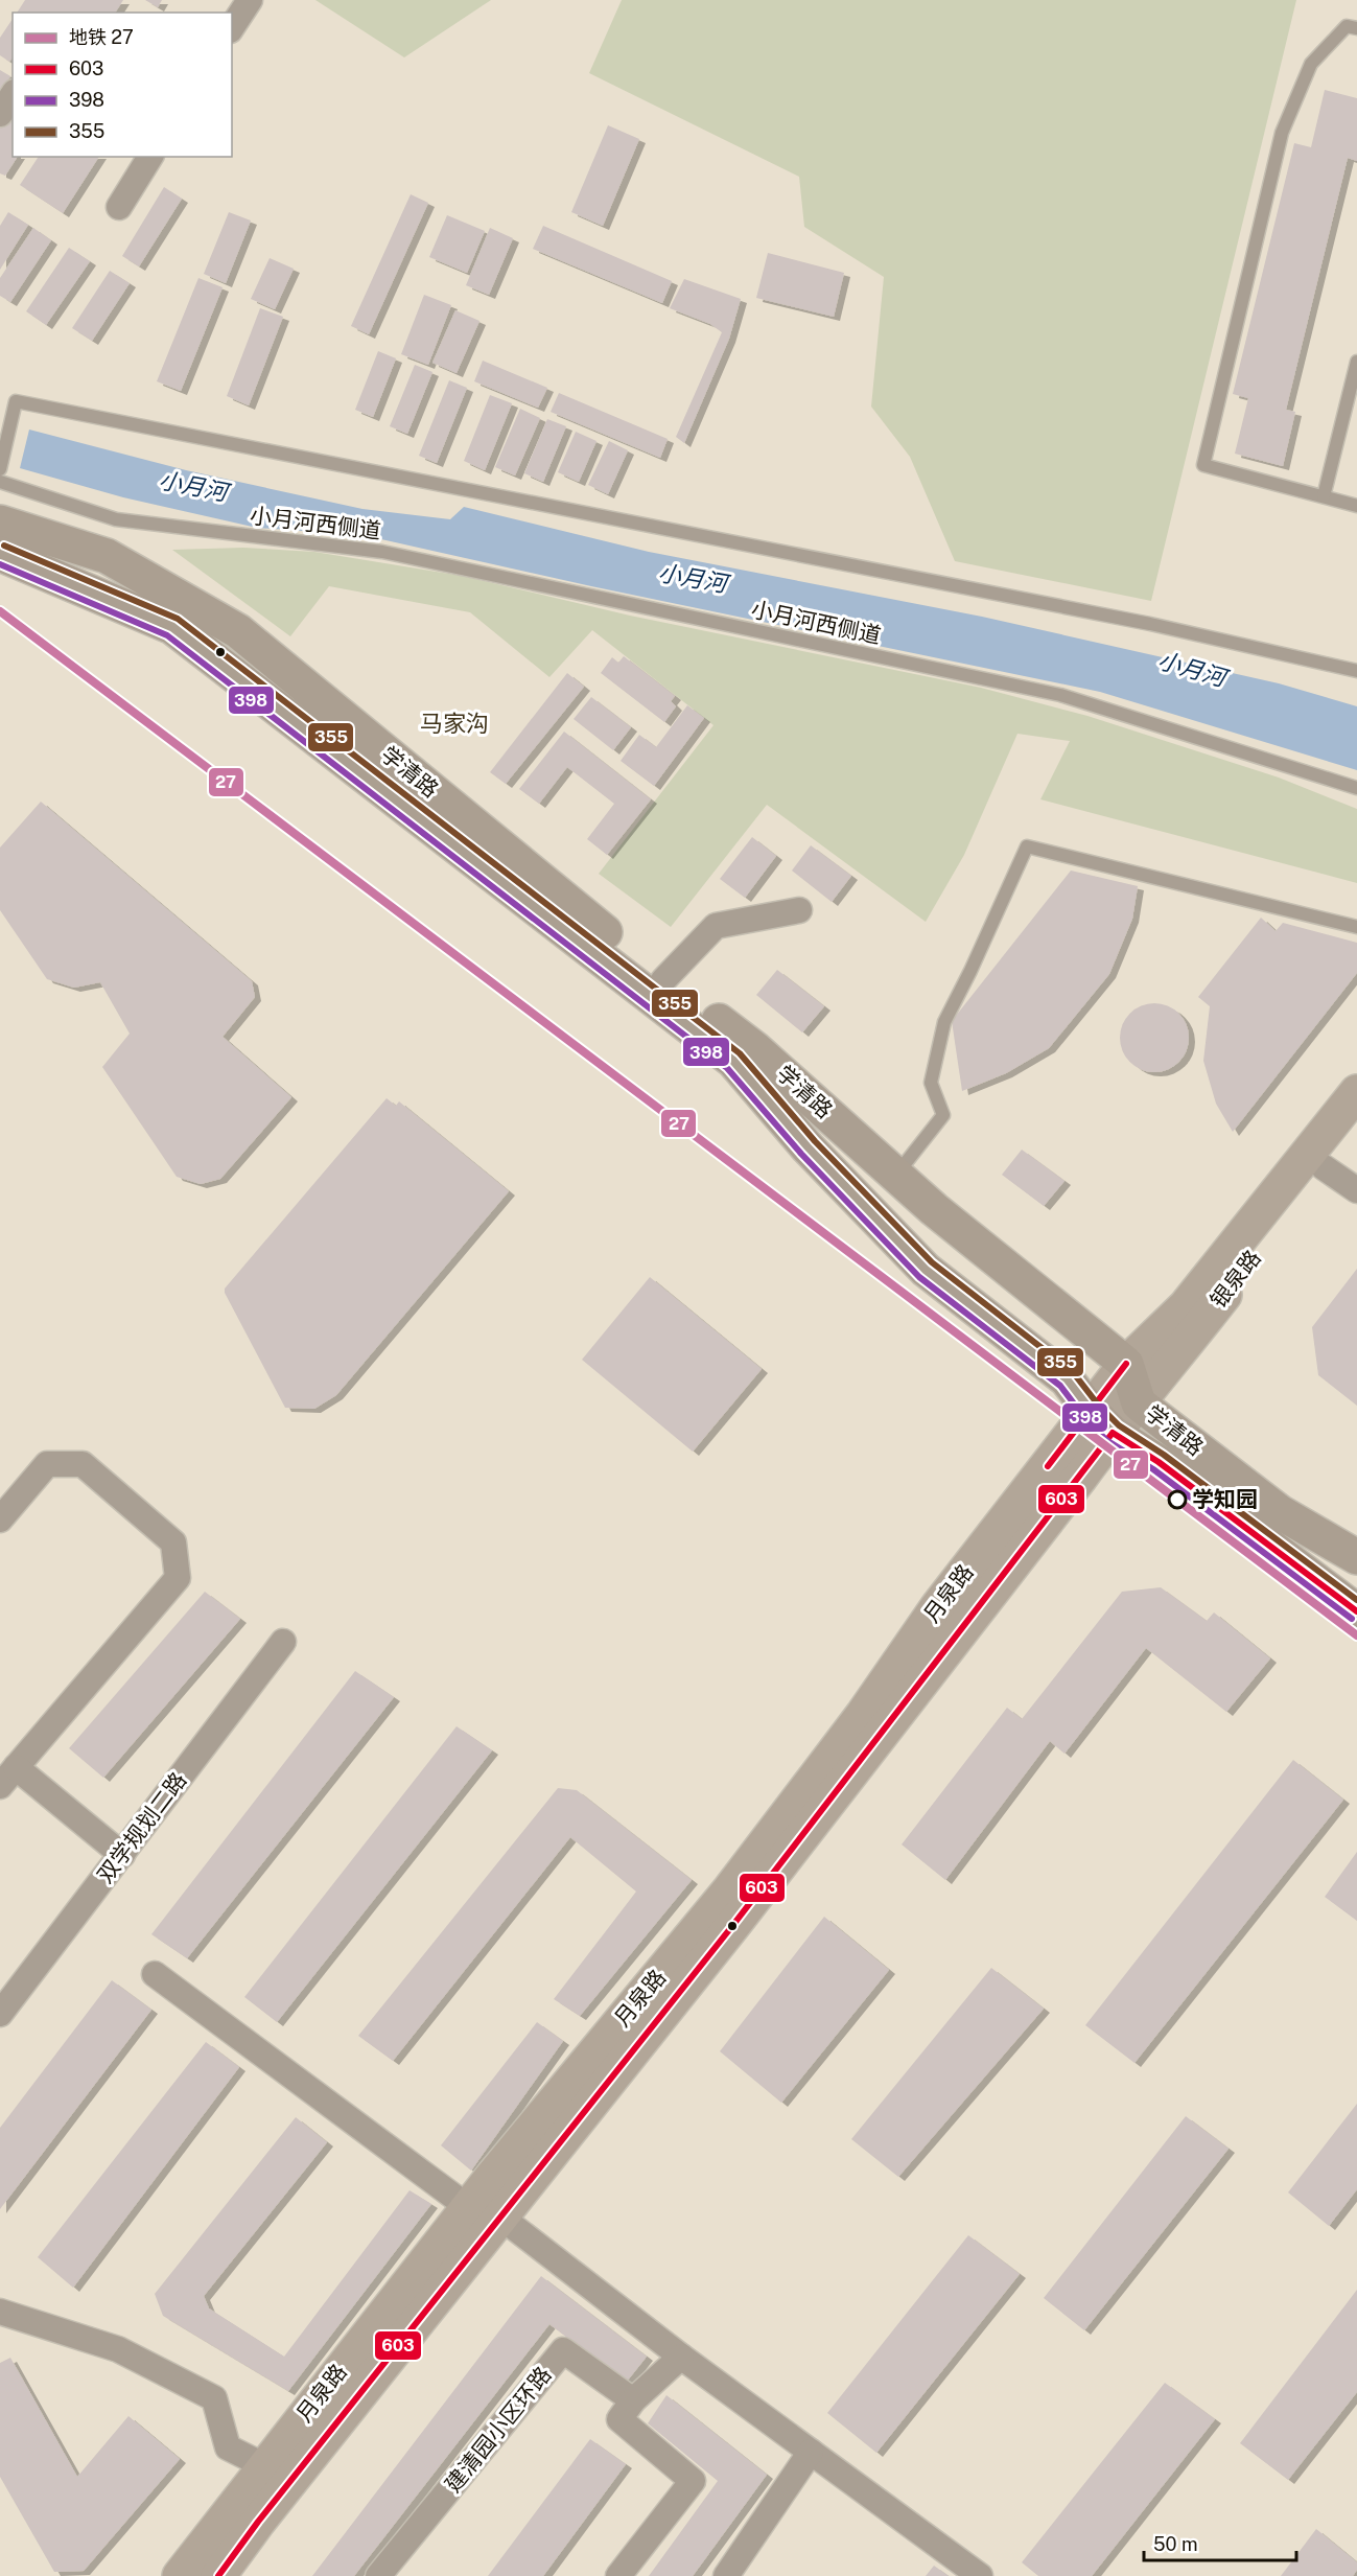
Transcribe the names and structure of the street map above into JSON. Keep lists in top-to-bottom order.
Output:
{
  "streets": {
    "main road": ["学清路", "银泉路", "月泉路"],
    "street": ["双学规划二路", "建清园小区环路"],
    "lane": ["小月河西侧道"]
  },
  "crossings": [
    ["学清路", "银泉路"],
    ["学清路", "月泉路"],
    ["银泉路", "月泉路"]
  ],
  "districts": ["马家沟"],
  "water": ["小月河"],
  "places": ["学知园"],
  "lines": [
    "transit line 355",
    "transit line 398",
    "metro line 27",
    "transit line 603"
  ],
  "legend": [
    "地铁 27",
    "603",
    "398",
    "355"
  ],
  "scale_bar": "50 m"
}
